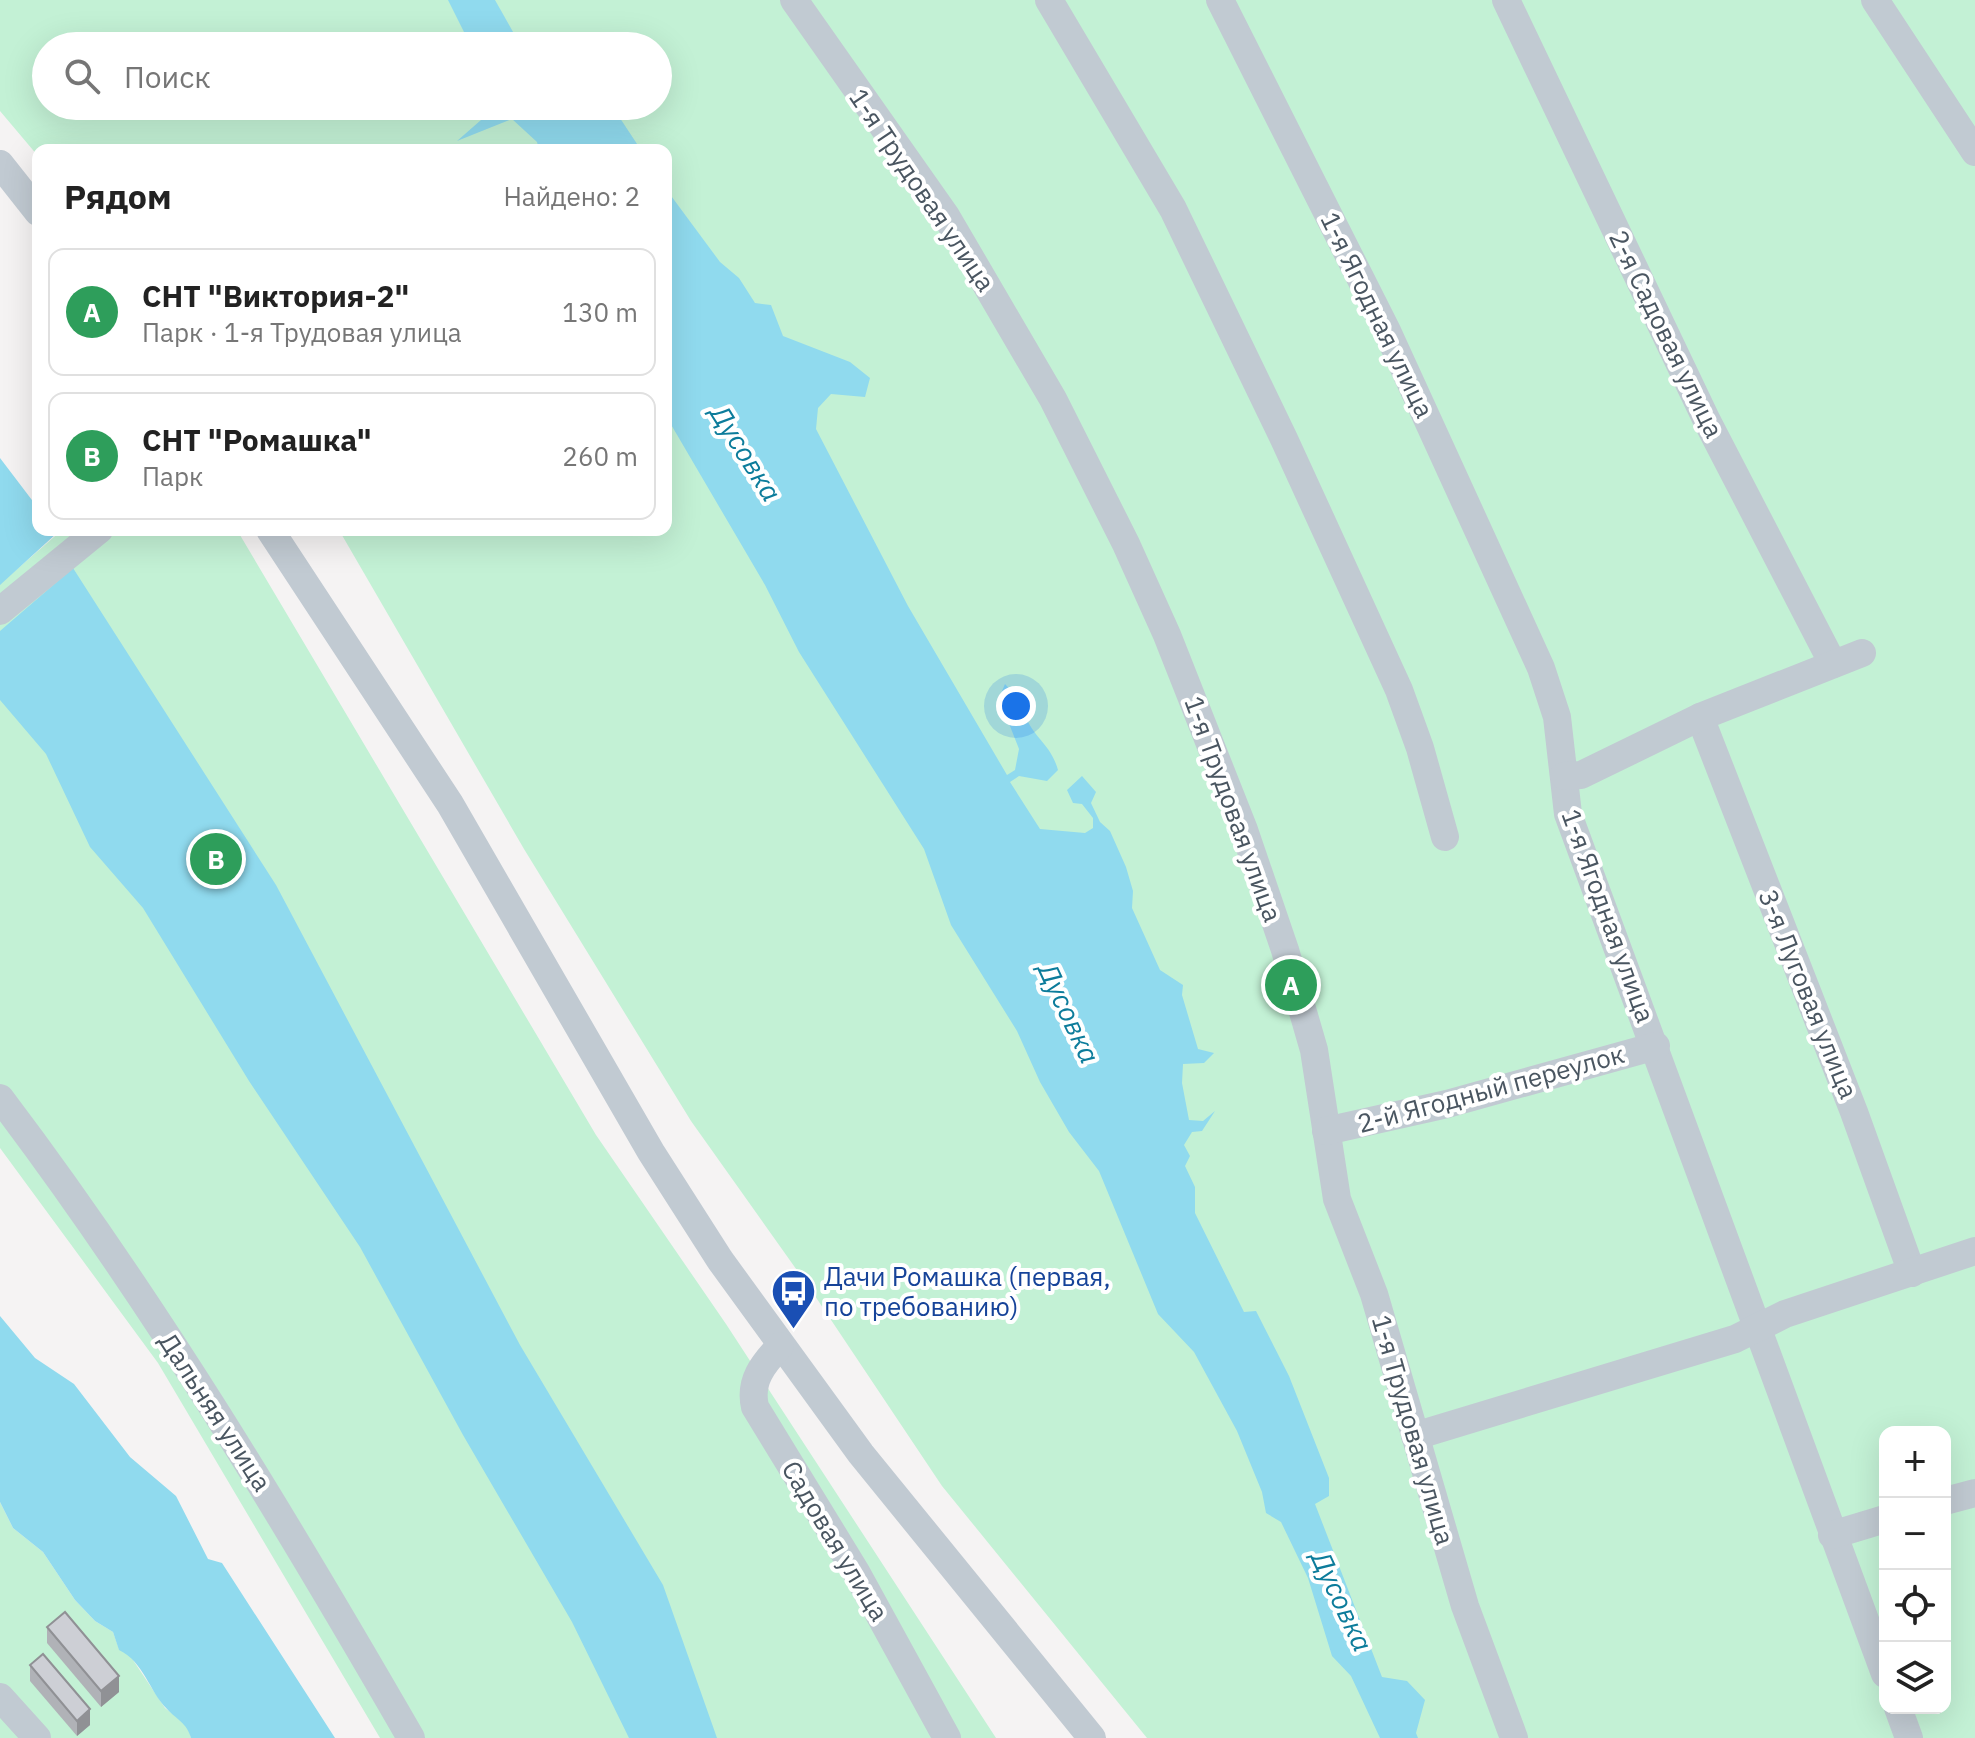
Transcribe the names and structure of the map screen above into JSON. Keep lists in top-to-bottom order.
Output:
{
  "streets": {
    "street": [
      "1-я Трудовая улица",
      "1-я Ягодная улица",
      "2-я Садовая улица",
      "3-я Луговая улица",
      "2-й Ягодный переулок",
      "Дальняя улица",
      "Садовая улица"
    ]
  },
  "crossings": [
    ["1-я Трудовая улица", "2-й Ягодный переулок"],
    ["1-я Ягодная улица", "2-й Ягодный переулок"]
  ],
  "water": ["Дусовка"],
  "places": {
    "bus stop": ["Дачи Ромашка (первая, по требованию)"]
  },
  "page": {
    "search": "Поиск",
    "heading": ["Рядом", "Найдено: 2"],
    "list": [
      {
        "mark": "A",
        "name": "СНТ \"Виктория-2\"",
        "note": "Парк · 1-я Трудовая улица",
        "value": "130 m"
      },
      {
        "mark": "B",
        "name": "СНТ \"Ромашка\"",
        "note": "Парк",
        "value": "260 m"
      }
    ],
    "pins": ["B", "A"],
    "map_buttons": ["+", "−"]
  }
}
